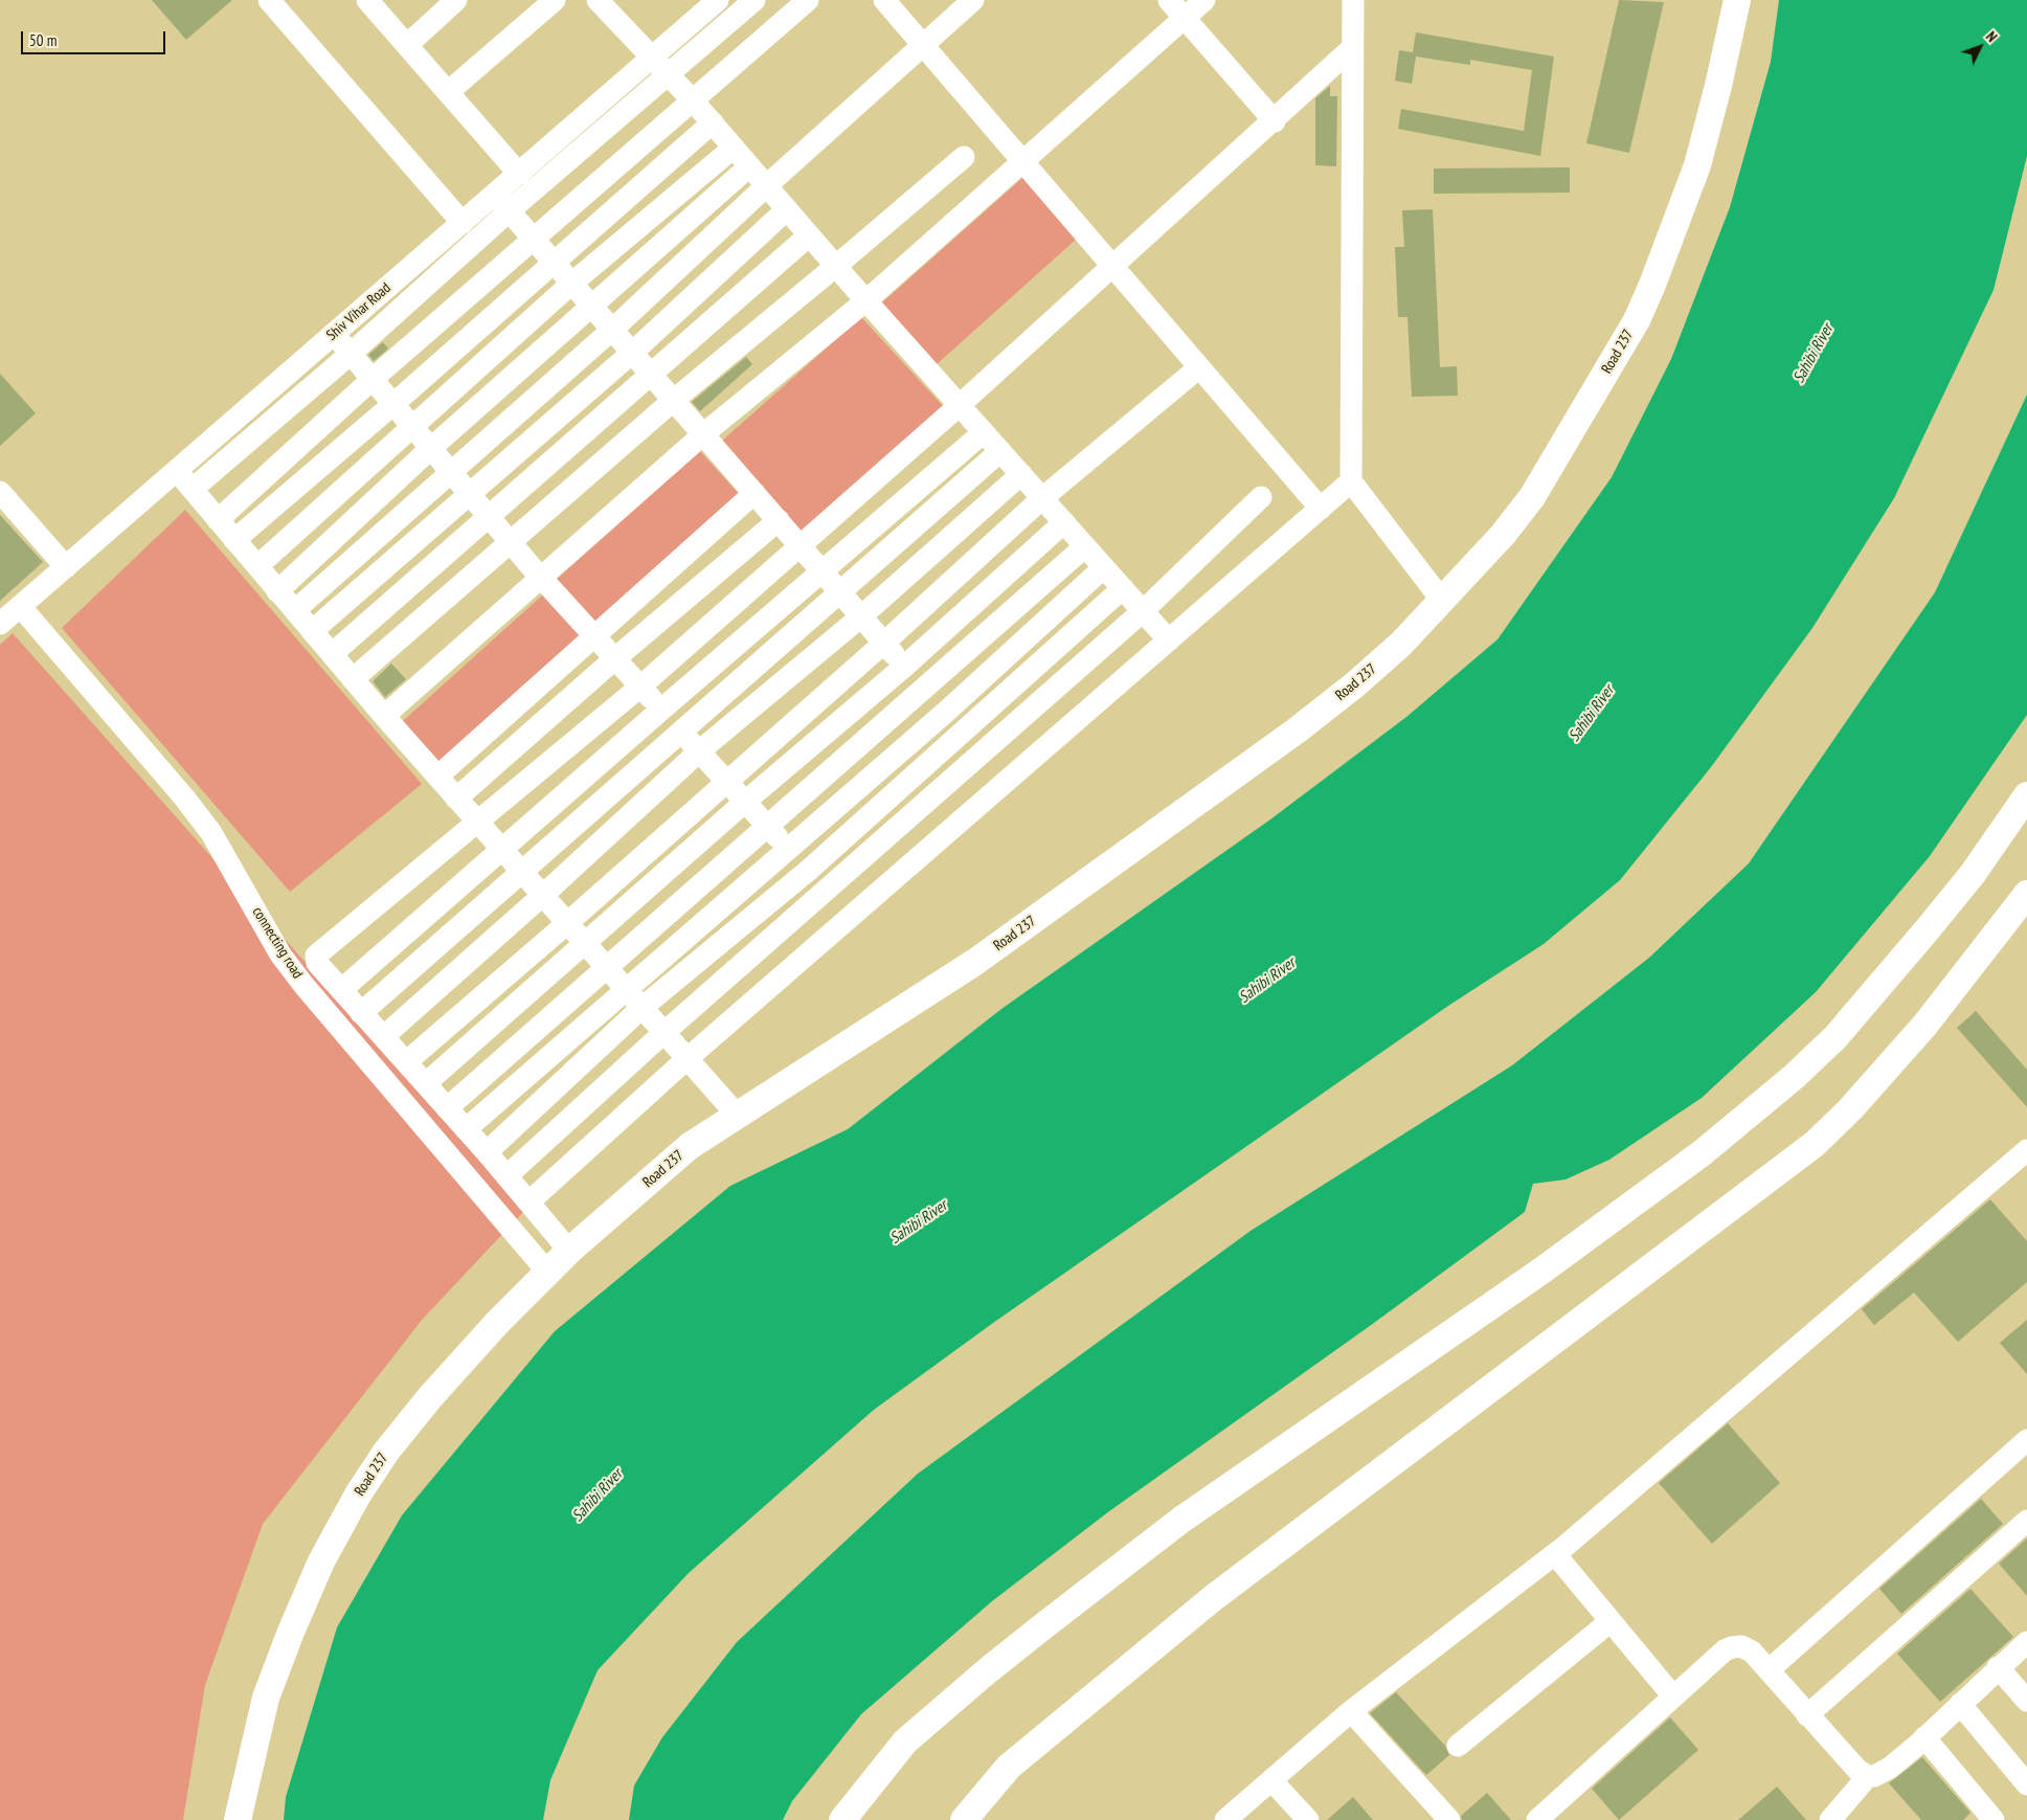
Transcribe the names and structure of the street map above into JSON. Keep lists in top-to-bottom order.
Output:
{
  "streets": {
    "street": ["Shiv Vihar Road", "Road 237", "connecting road"]
  },
  "crossings": [
    ["Shiv Vihar Road", "connecting road"],
    ["Road 237", "connecting road"]
  ],
  "water": ["Sahibi River"],
  "scale_bar": "50 m",
  "north": "top right"
}
